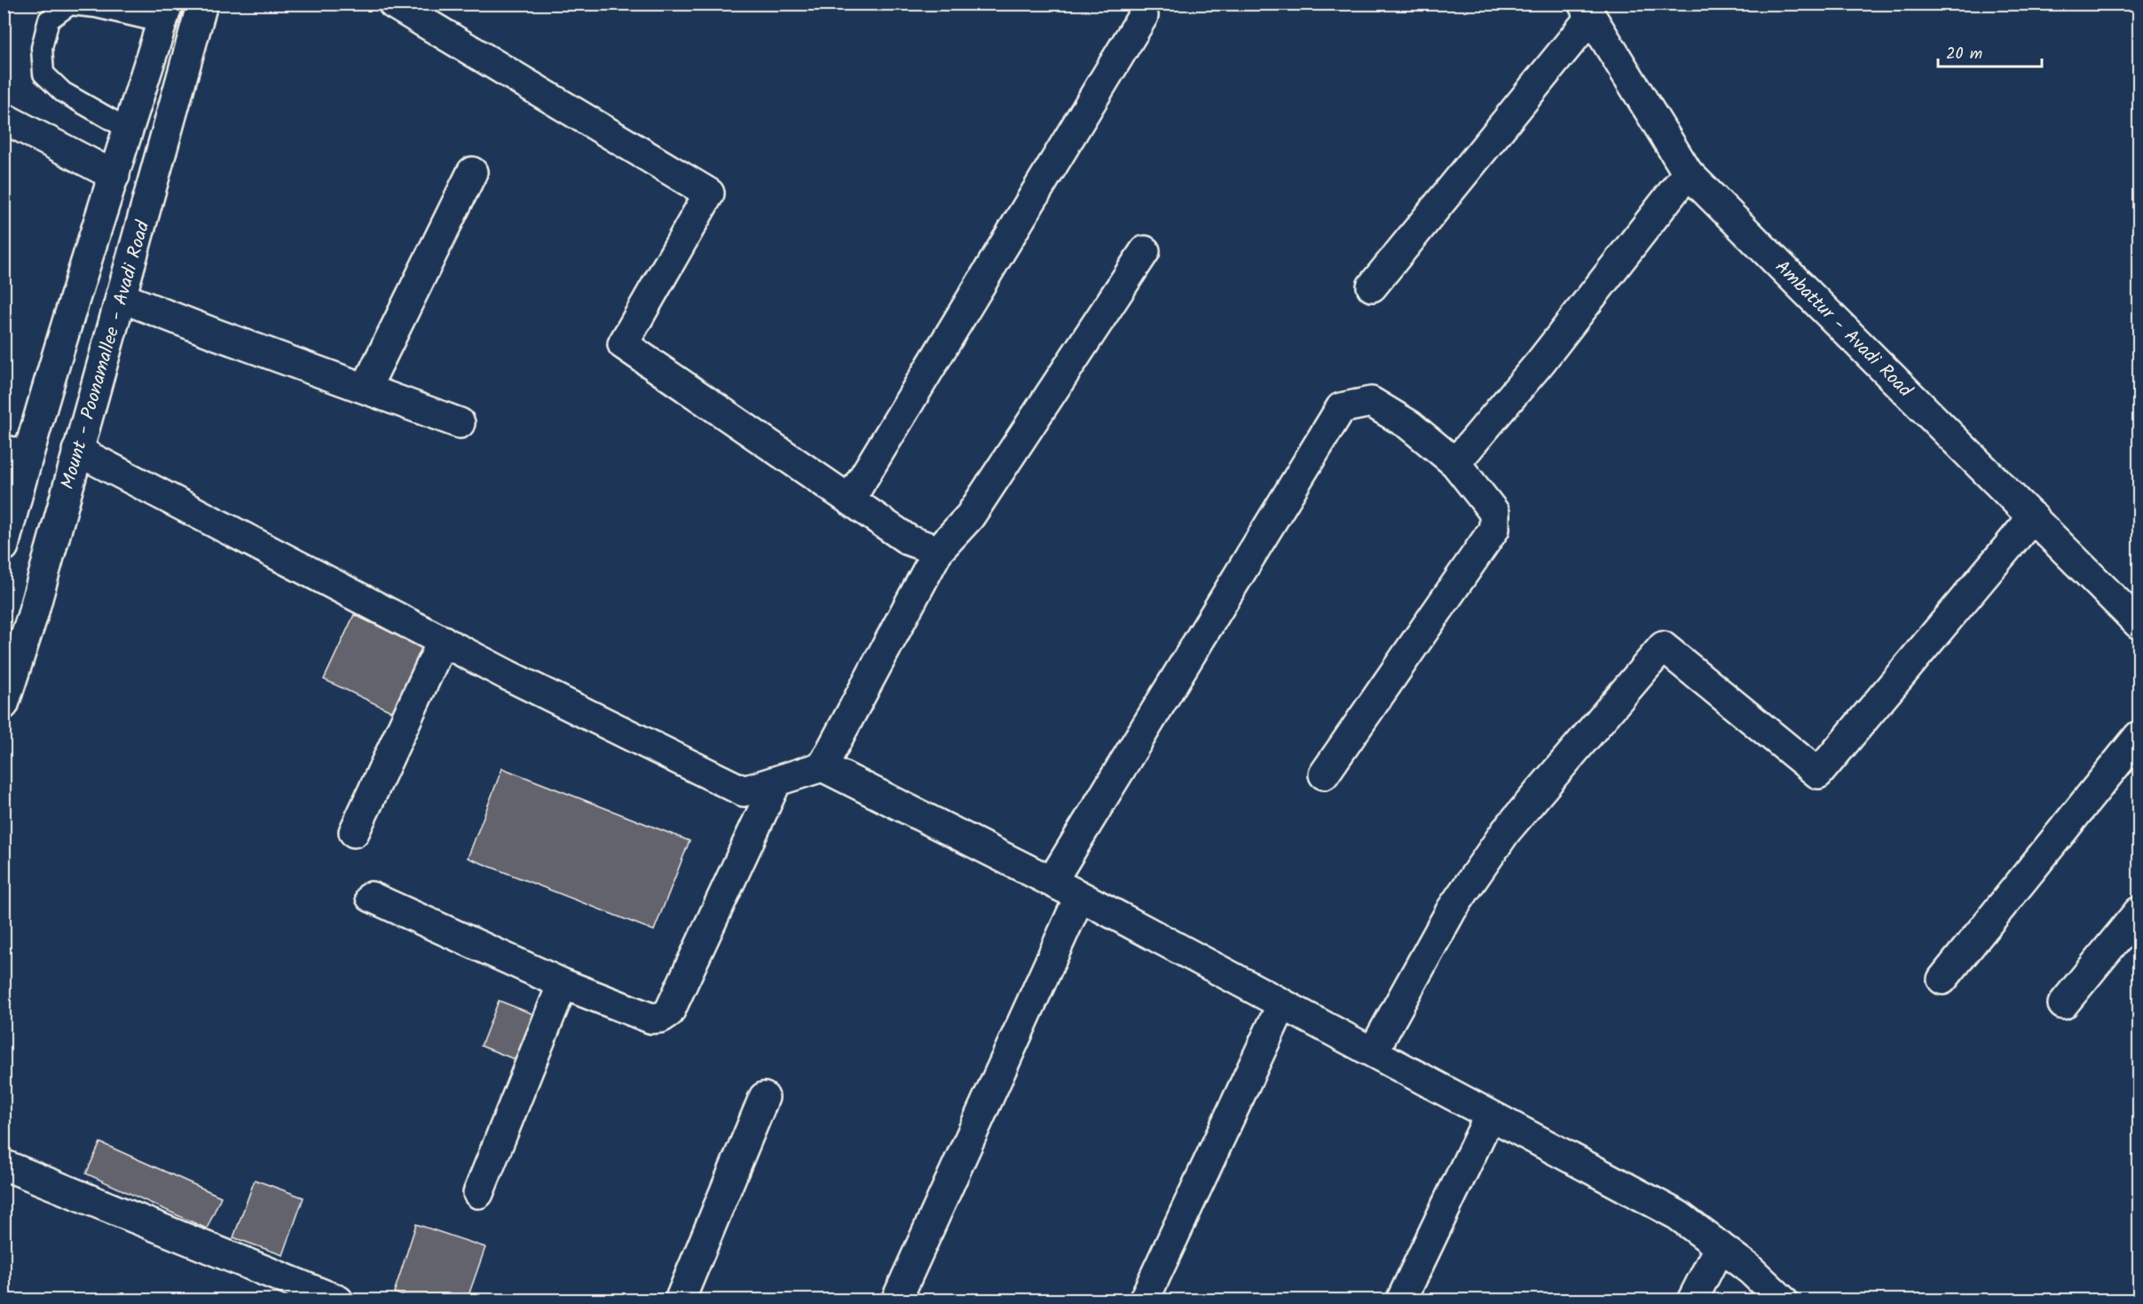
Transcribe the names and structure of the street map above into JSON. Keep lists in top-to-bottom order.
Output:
{
  "streets": {
    "street": ["Ambattur - Avadi Road", "Mount - Poonamallee - Avadi Road"]
  },
  "scale_bar": "20 m"
}
